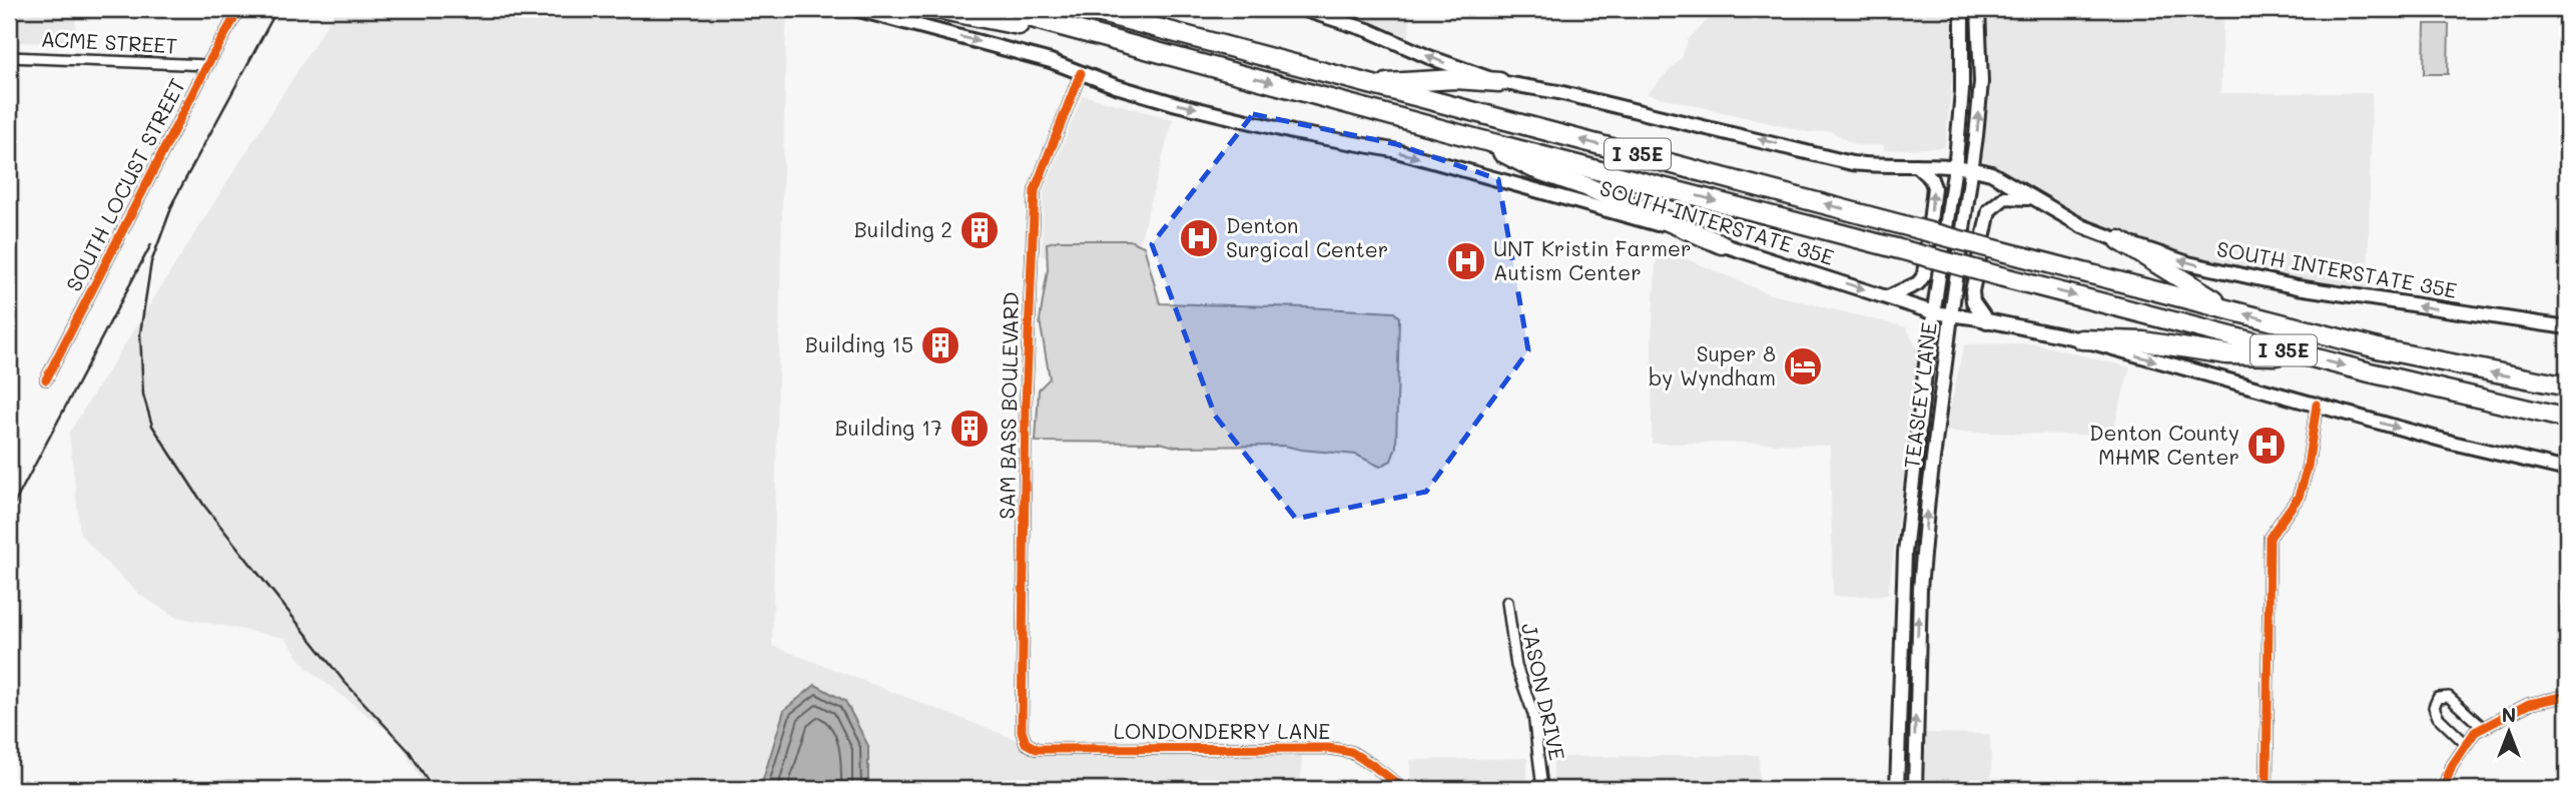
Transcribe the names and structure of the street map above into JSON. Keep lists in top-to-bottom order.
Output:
{
  "streets": {
    "highway": ["I 35E"],
    "main road": ["SOUTH INTERSTATE 35E", "TEASLEY LANE"],
    "street": [
      "ACME STREET",
      "SOUTH LOCUST STREET",
      "SAM BASS BOULEVARD",
      "JASON DRIVE",
      "LONDONDERRY LANE"
    ]
  },
  "crossings": [
    ["ACME STREET", "SOUTH LOCUST STREET"],
    ["SOUTH INTERSTATE 35E", "TEASLEY LANE"],
    ["SOUTH INTERSTATE 35E", "SAM BASS BOULEVARD"],
    ["SAM BASS BOULEVARD", "LONDONDERRY LANE"]
  ],
  "places": {
    "building": ["Building 2", "Building 15", "Building 17"],
    "hospital": ["Denton Surgical Center", "UNT Kristin Farmer Autism Center", "Denton County MHMR Center"],
    "hotel": ["Super 8 by Wyndham"]
  },
  "north": "top"
}
